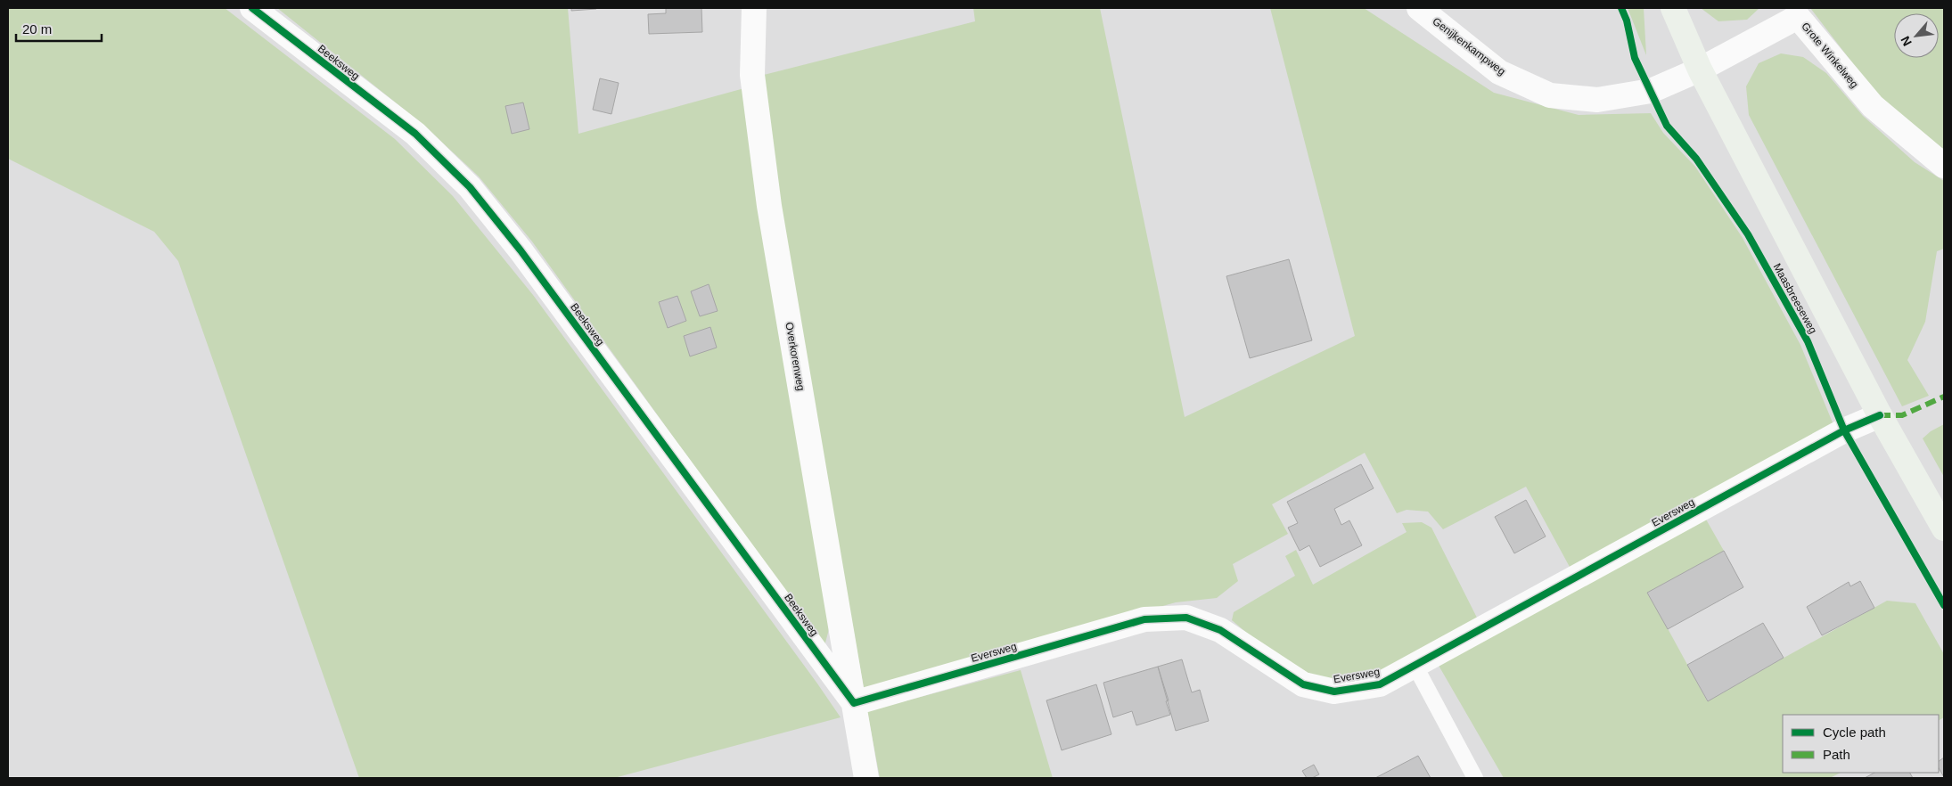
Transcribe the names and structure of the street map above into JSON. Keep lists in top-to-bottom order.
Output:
{
  "streets": {
    "main road": ["Maasbreeseweg"],
    "street": [
      "Genijkenkampweg",
      "Grote Winkelweg",
      "Beeksweg",
      "Overkorenweg",
      "Eversweg"
    ]
  },
  "crossings": [
    ["Genijkenkampweg", "Grote Winkelweg"],
    ["Genijkenkampweg", "Maasbreeseweg"],
    ["Grote Winkelweg", "Maasbreeseweg"],
    ["Beeksweg", "Overkorenweg"],
    ["Beeksweg", "Eversweg"],
    ["Maasbreeseweg", "Eversweg"],
    ["Overkorenweg", "Eversweg"]
  ],
  "legend": ["Cycle path", "Path"],
  "scale_bar": "20 m",
  "north": "bottom left"
}
